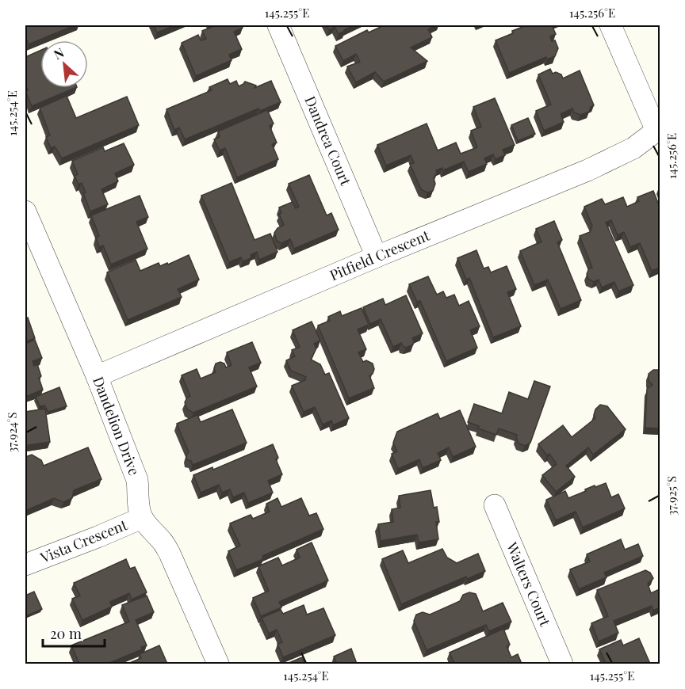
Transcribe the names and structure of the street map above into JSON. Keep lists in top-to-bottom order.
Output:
{
  "streets": {
    "street": [
      "Dandrea Court",
      "Pitfield Crescent",
      "Dandelion Drive",
      "Vista Crescent",
      "Walters Court"
    ]
  },
  "crossings": [
    ["Dandrea Court", "Pitfield Crescent"],
    ["Pitfield Crescent", "Dandelion Drive"],
    ["Dandelion Drive", "Vista Crescent"]
  ],
  "scale_bar": "20 m",
  "north": "top left",
  "coordinates": [
    "145.255°E",
    "145.256°E",
    "145.254°E",
    "37.924°S",
    "37.925°S"
  ]
}
